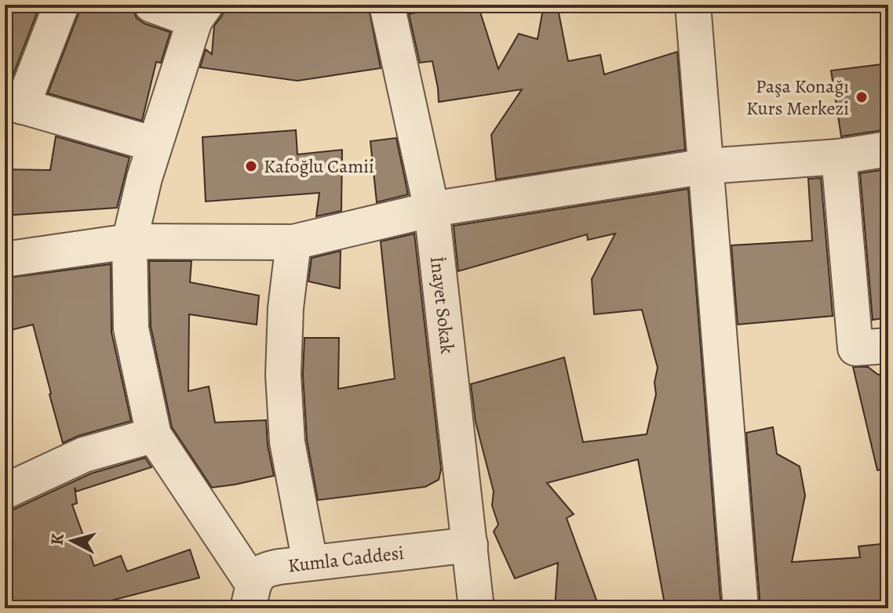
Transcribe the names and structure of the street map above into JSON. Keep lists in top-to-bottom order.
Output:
{
  "streets": {
    "street": ["İnayet Sokak", "Kumla Caddesi"]
  },
  "crossings": [
    ["İnayet Sokak", "Kumla Caddesi"]
  ],
  "places": ["Paşa Konağı Kurs Merkezi", "Kafoğlu Camii"],
  "north": "left"
}
